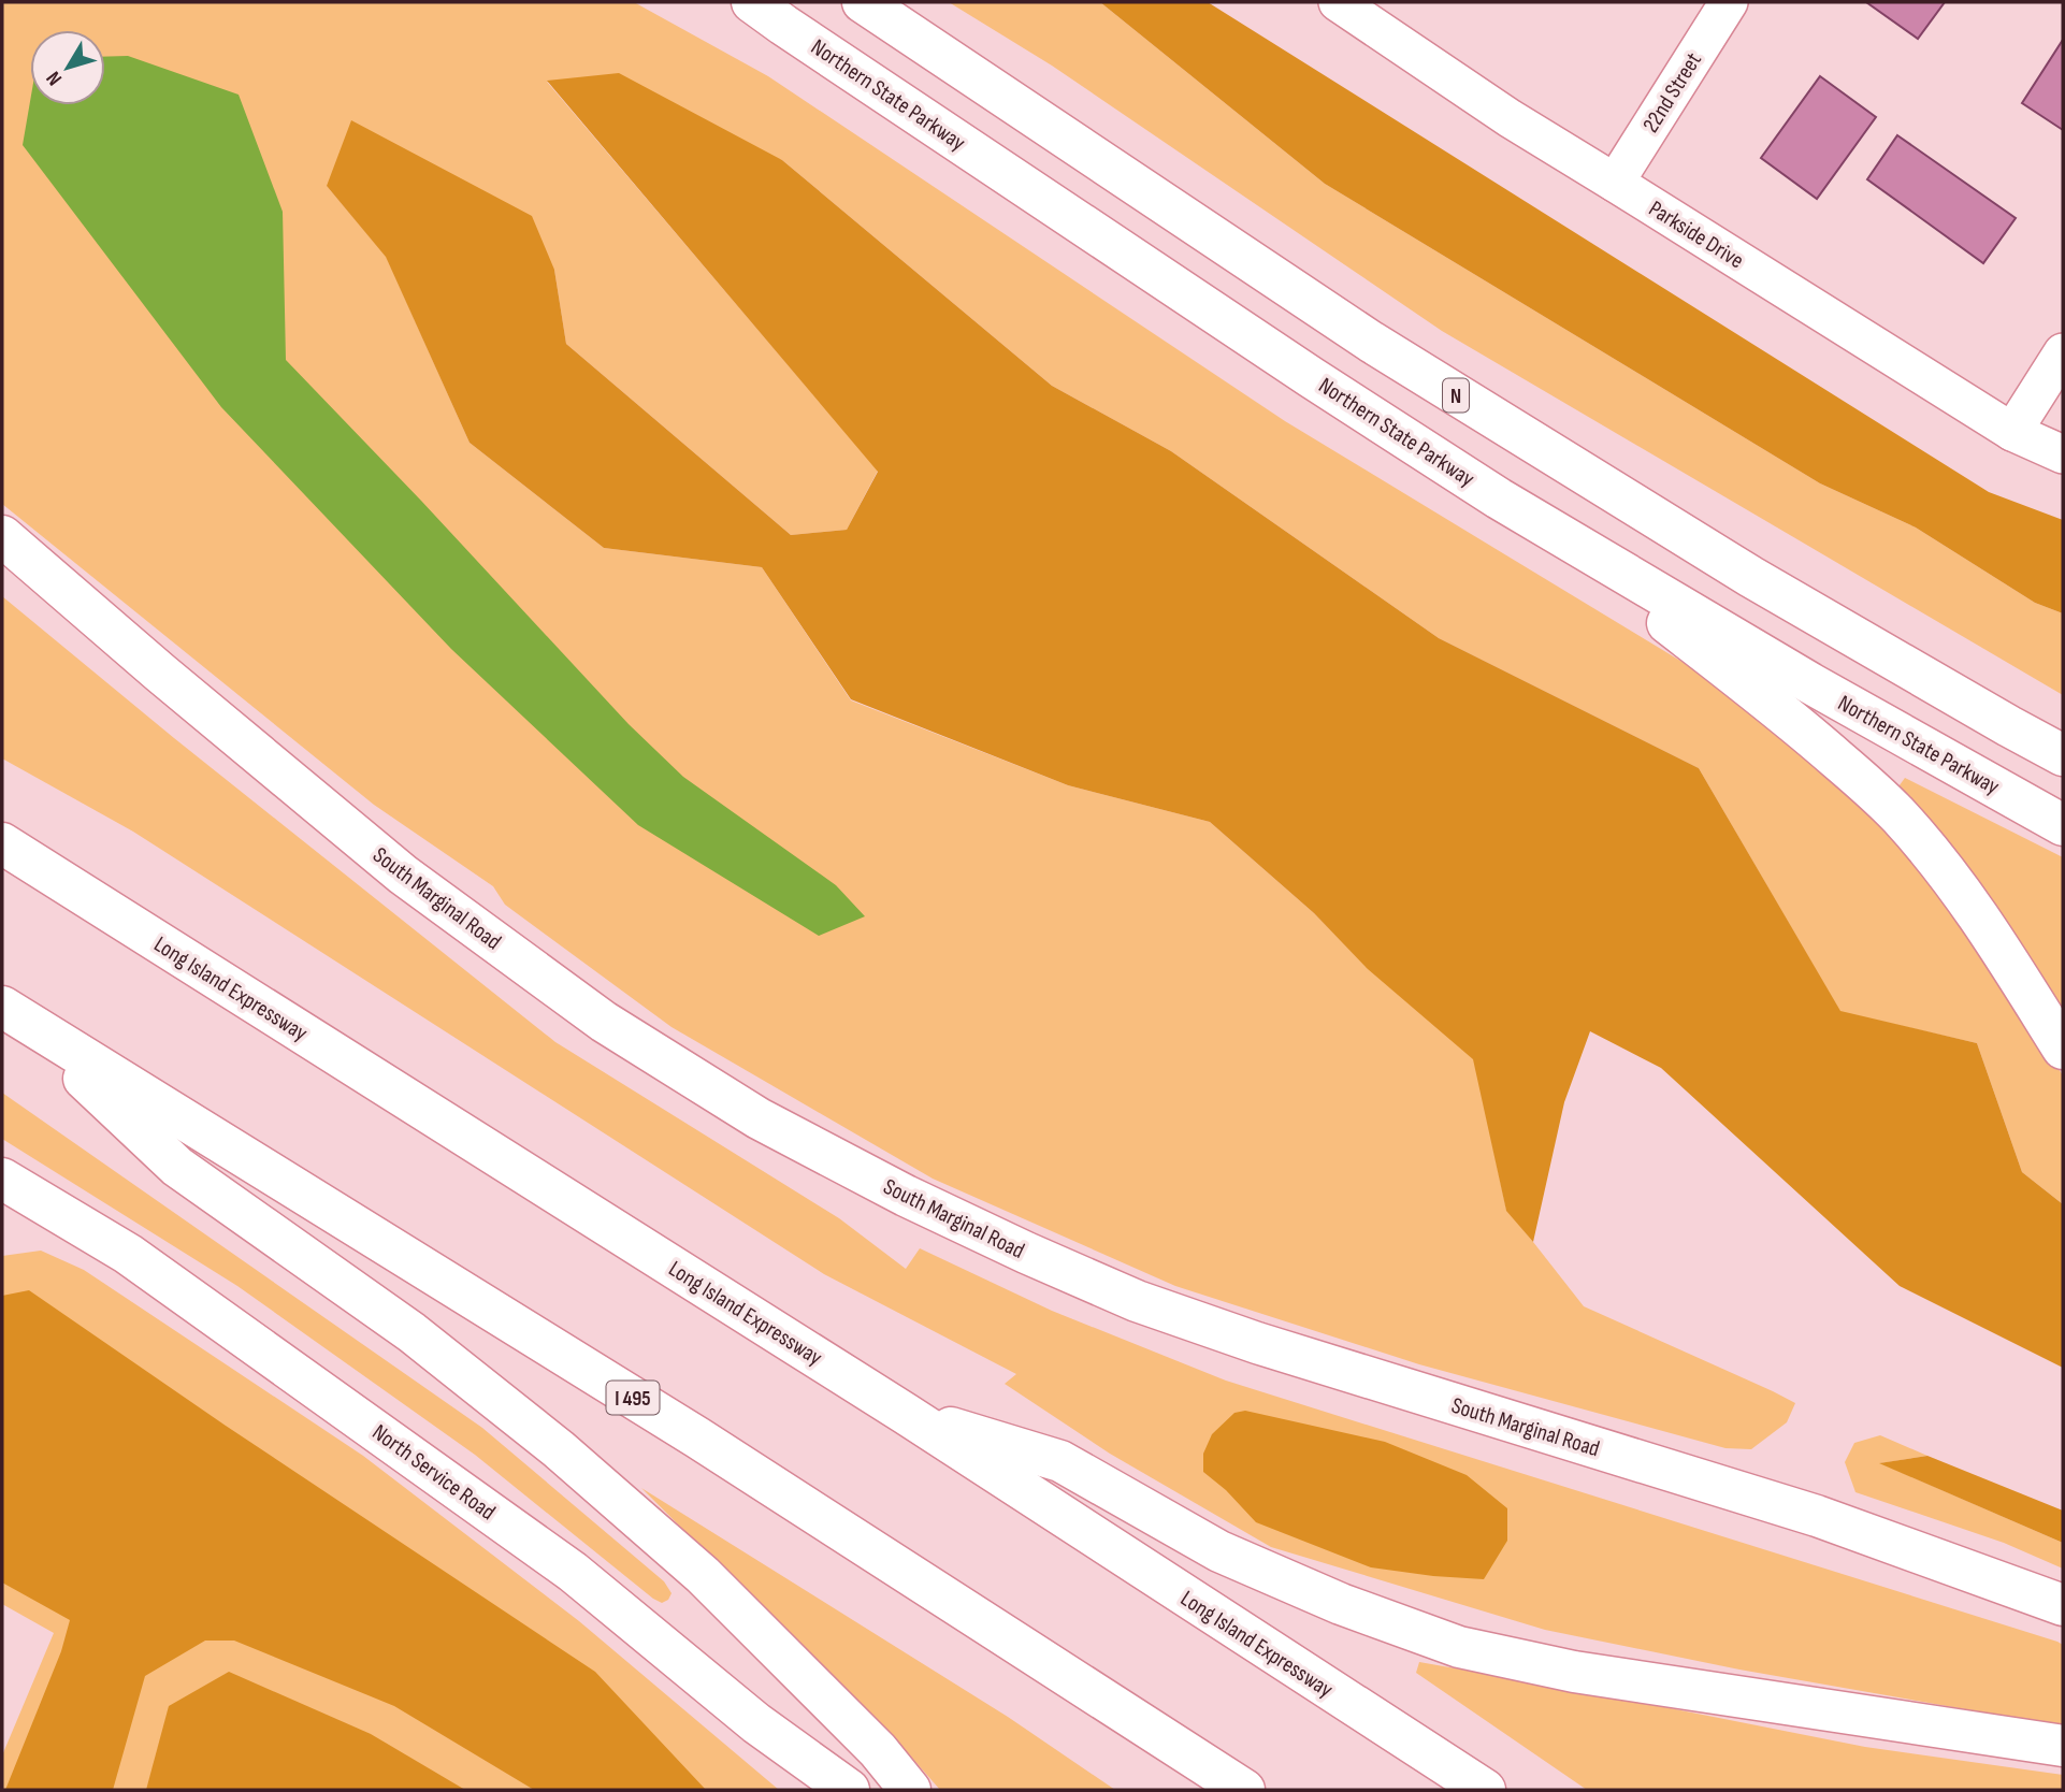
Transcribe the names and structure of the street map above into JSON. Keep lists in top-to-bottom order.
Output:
{
  "streets": {
    "main road": [
      "Northern State Parkway",
      "N",
      "South Marginal Road",
      "Long Island Expressway",
      "I 495",
      "North Service Road"
    ],
    "street": ["22nd Street", "Parkside Drive"]
  },
  "crossings": [
    ["22nd Street", "Parkside Drive"]
  ],
  "north": "bottom left"
}
